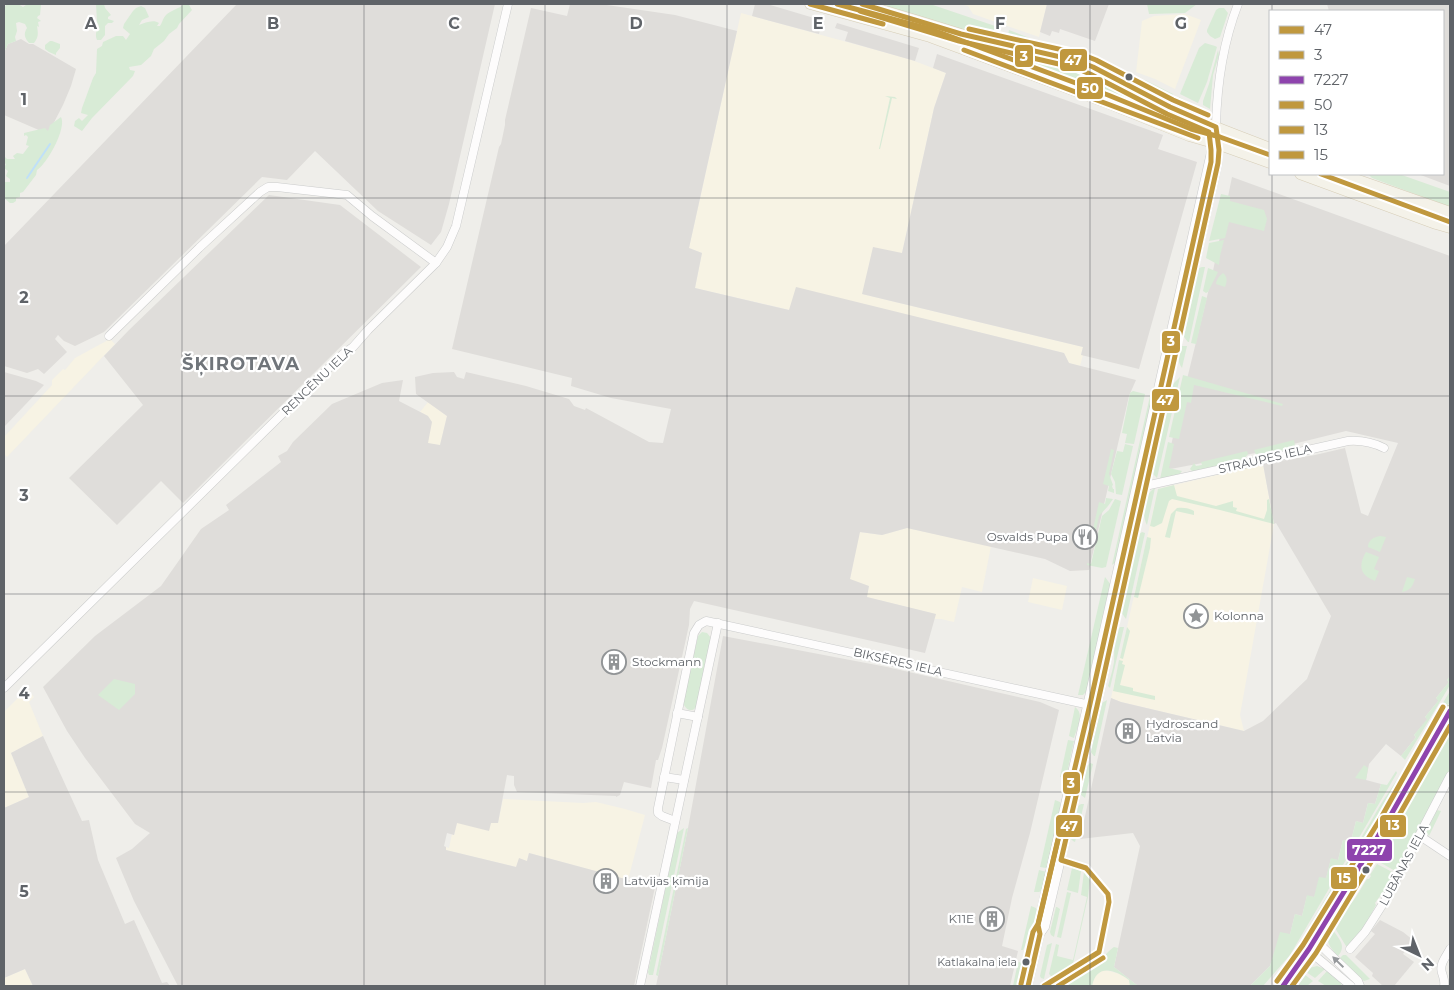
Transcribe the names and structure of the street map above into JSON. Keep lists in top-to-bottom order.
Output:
{
  "streets": {
    "street": [
      "RENCĒNU IELA",
      "STRAUPES IELA",
      "BIKSĒRES IELA",
      "LUBĀNAS IELA"
    ]
  },
  "districts": ["ŠĶIROTAVA"],
  "places": {
    "restaurant": ["Osvalds Pupa"],
    "place": ["Kolonna"],
    "building": [
      "Stockmann",
      "Hydroscand Latvia",
      "Latvijas ķīmija",
      "K11E"
    ],
    "other": ["Katlakalna iela"]
  },
  "lines": [
    "transit line 47",
    "transit line 50",
    "transit line 3",
    "transit line 15",
    "transit line 7227",
    "transit line 13"
  ],
  "legend": [
    "47",
    "3",
    "7227",
    "50",
    "13",
    "15"
  ],
  "north": "bottom right",
  "grid": {
    "columns": [
      "A",
      "B",
      "C",
      "D",
      "E",
      "F",
      "G"
    ],
    "rows": [
      "1",
      "2",
      "3",
      "4",
      "5"
    ]
  }
}
